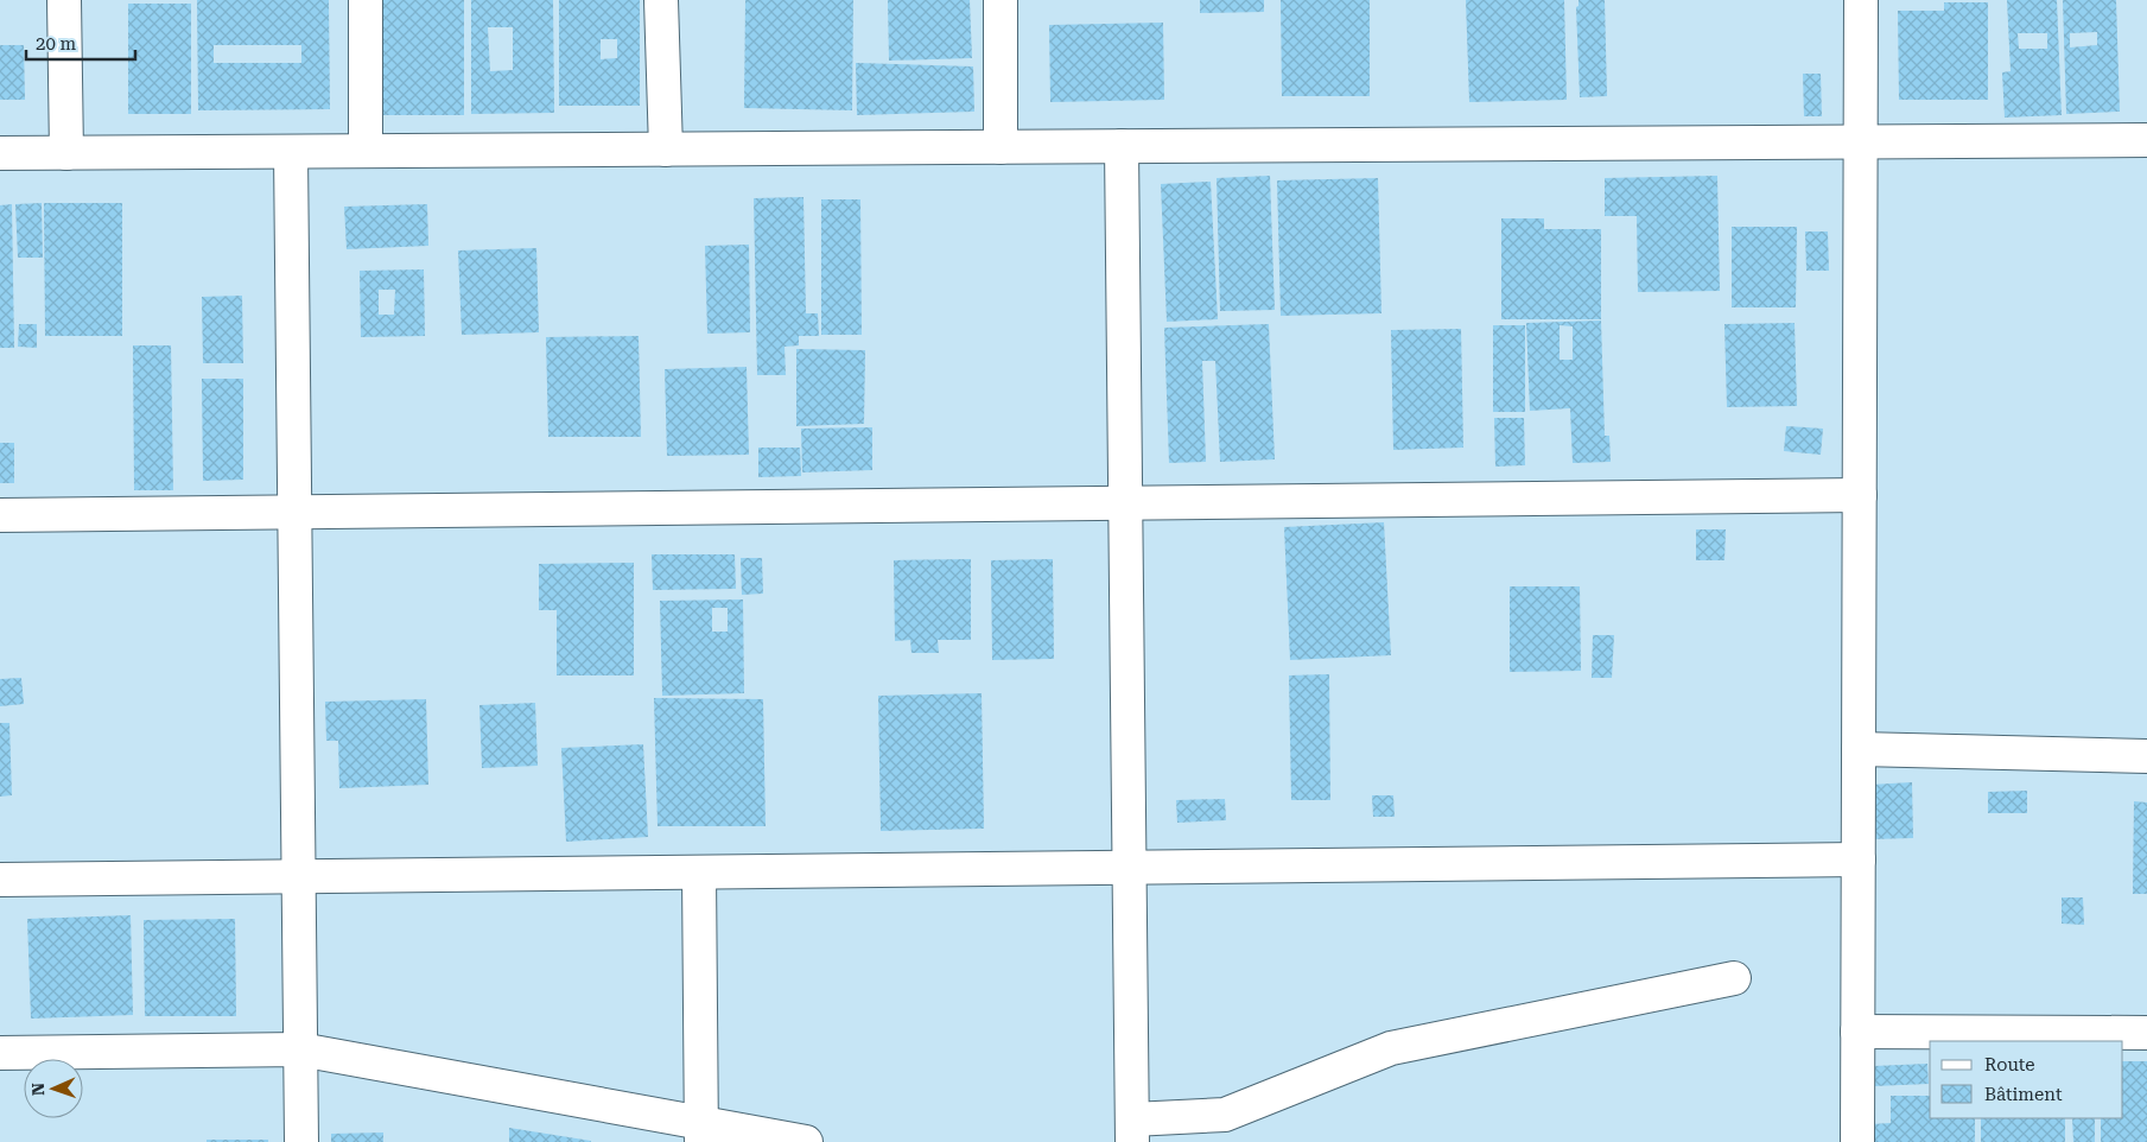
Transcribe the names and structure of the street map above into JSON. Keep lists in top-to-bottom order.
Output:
{
  "legend": ["Route", "Bâtiment"],
  "scale_bar": "20 m",
  "north": "left"
}
